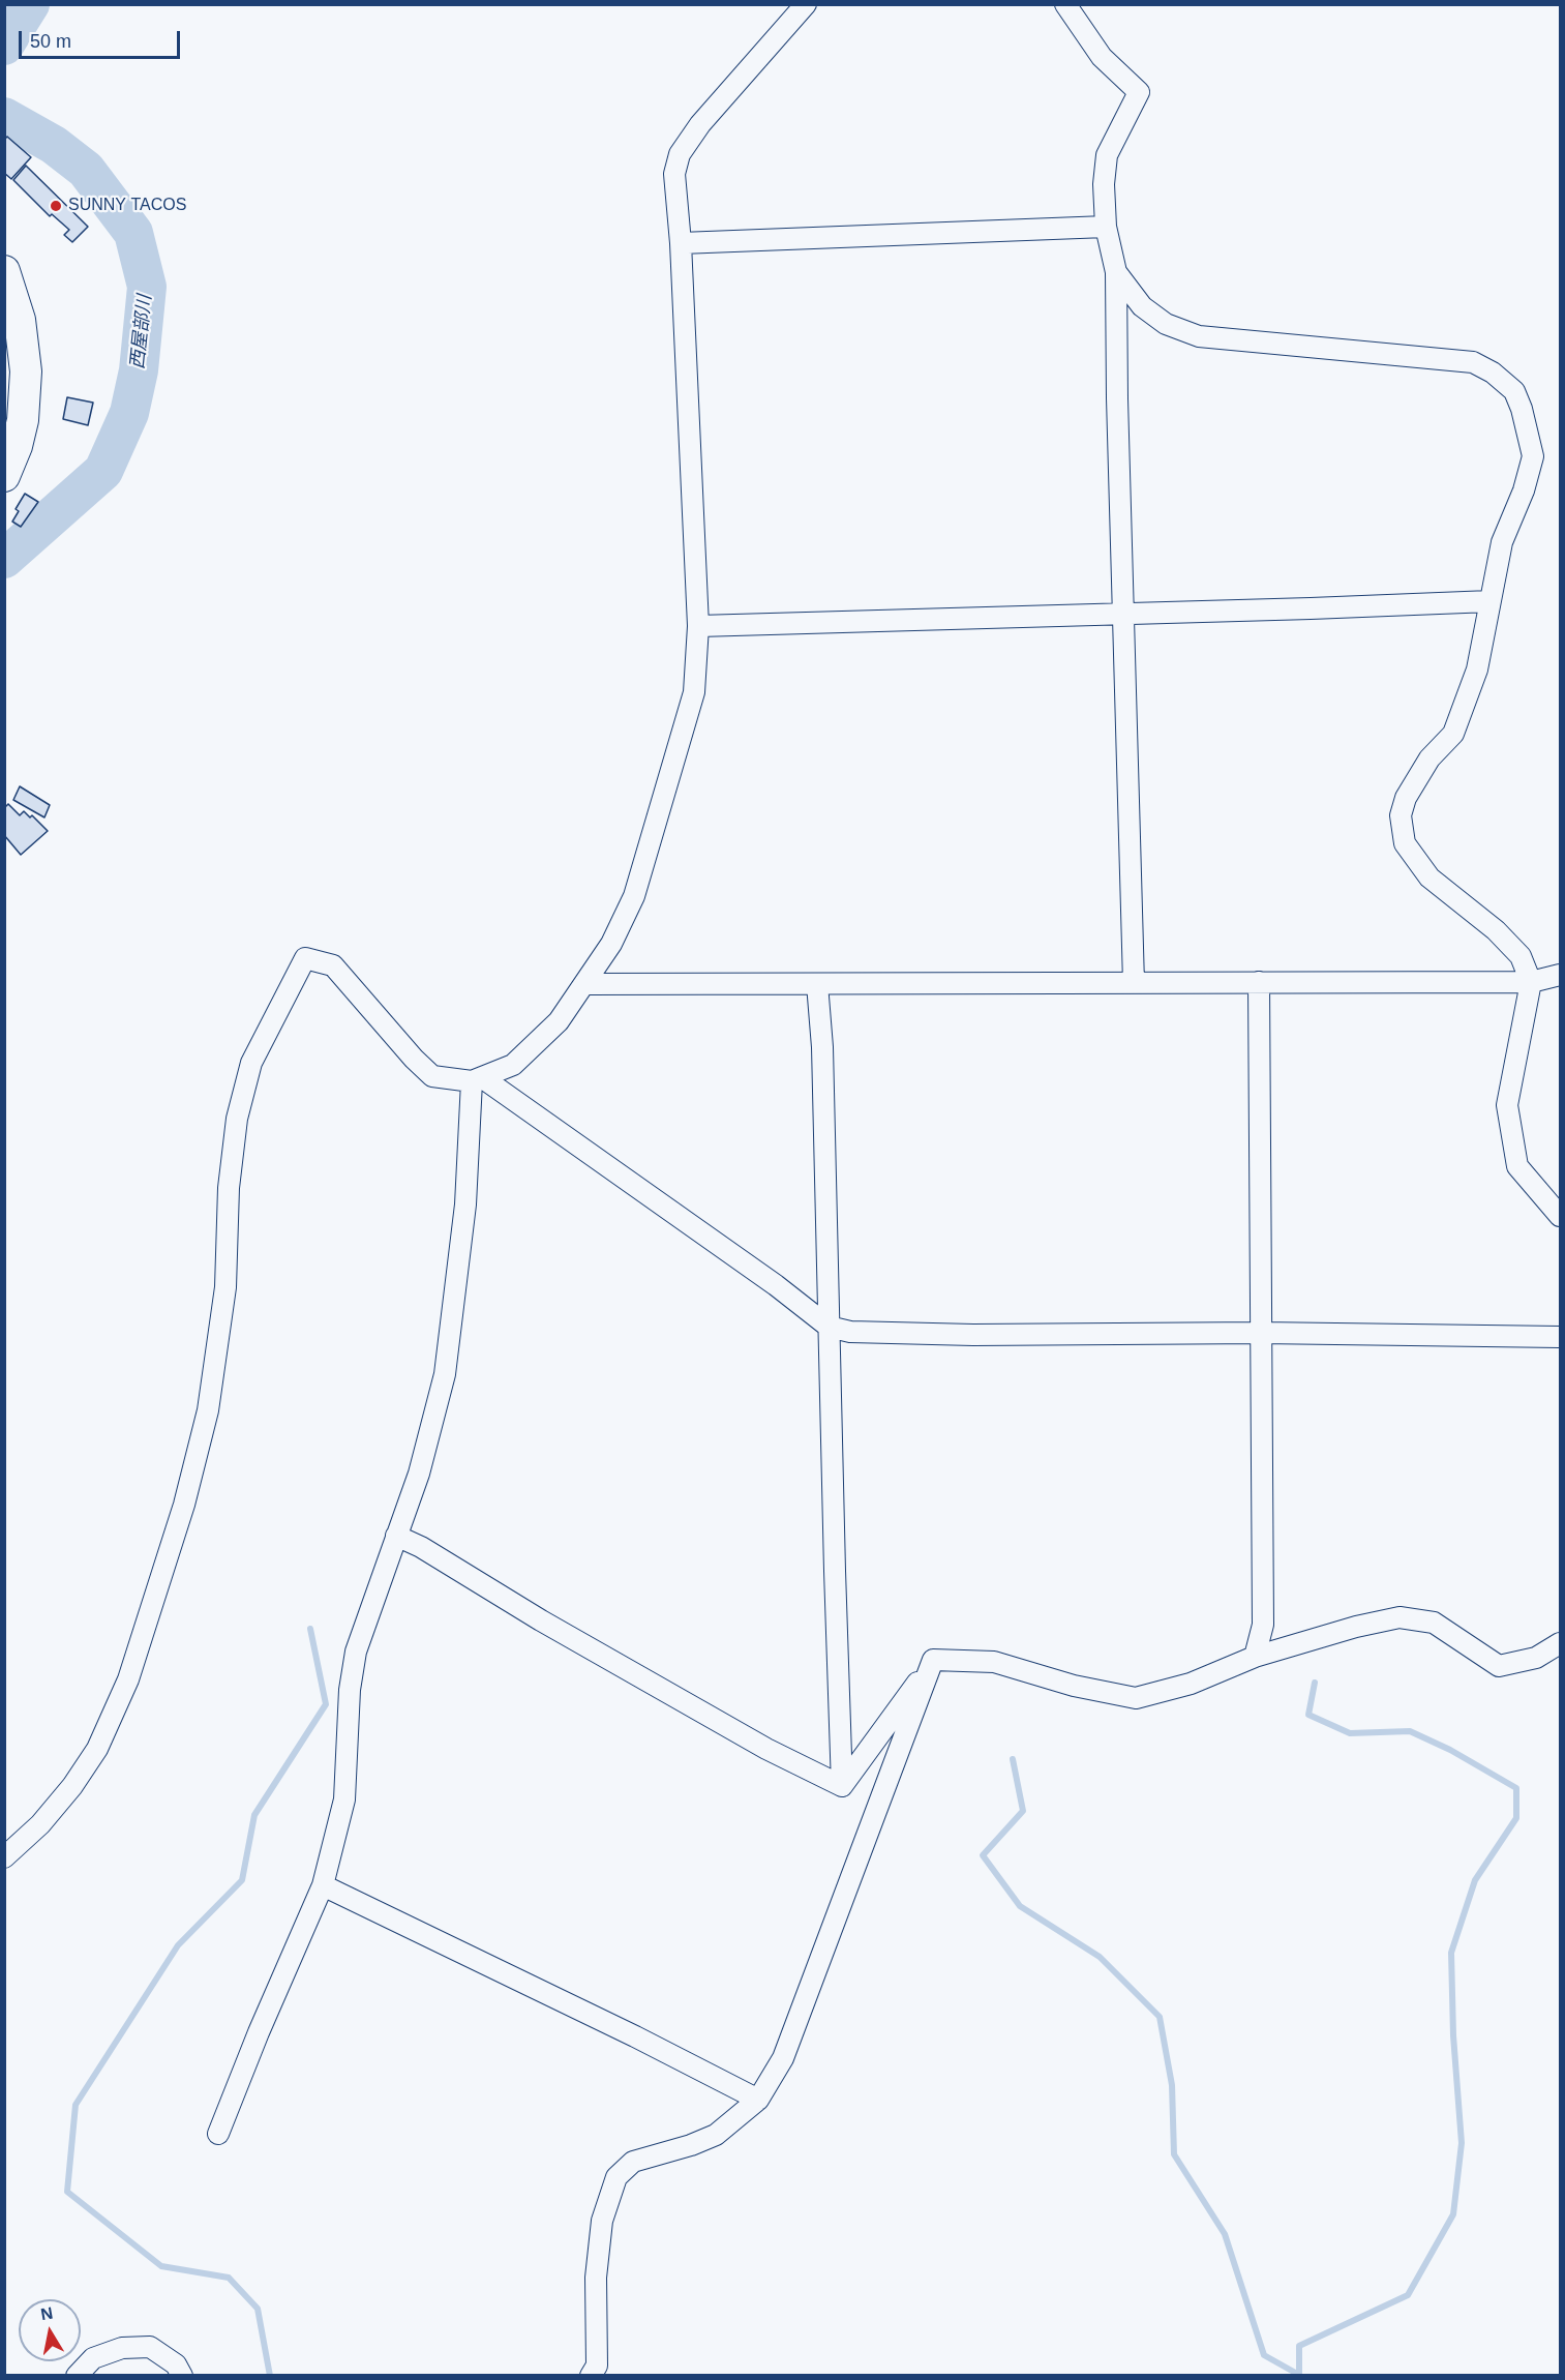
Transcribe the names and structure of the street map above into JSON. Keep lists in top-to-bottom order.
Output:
{
  "water": ["西屋部川"],
  "places": ["SUNNY TACOS"],
  "scale_bar": "50 m",
  "north": "top"
}
